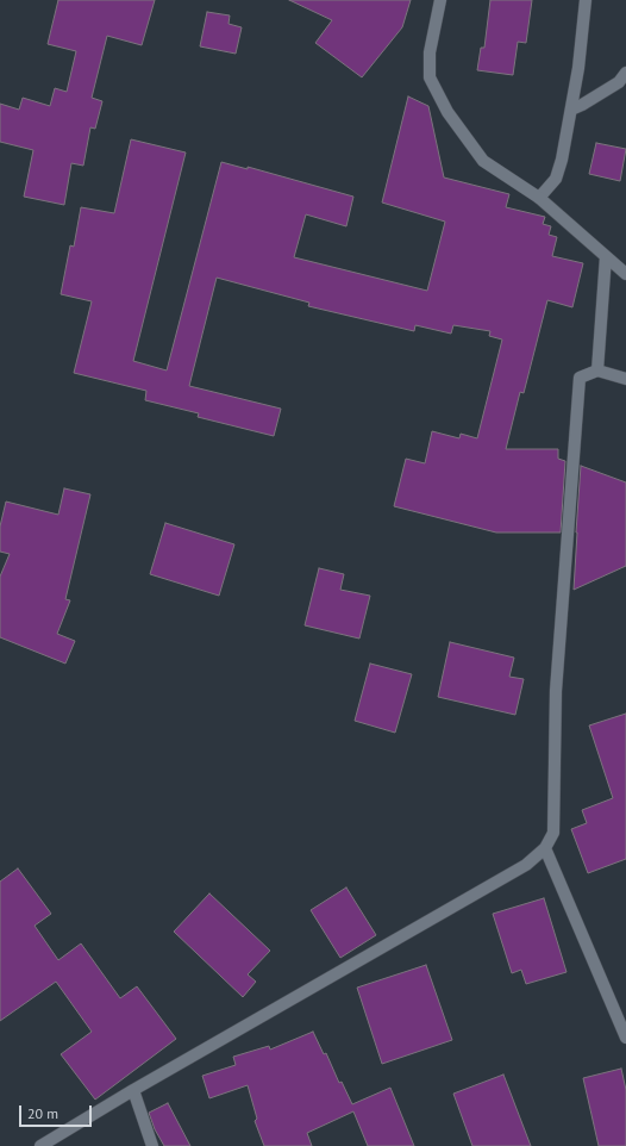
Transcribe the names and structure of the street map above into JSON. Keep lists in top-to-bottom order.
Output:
{
  "scale_bar": "20 m"
}
